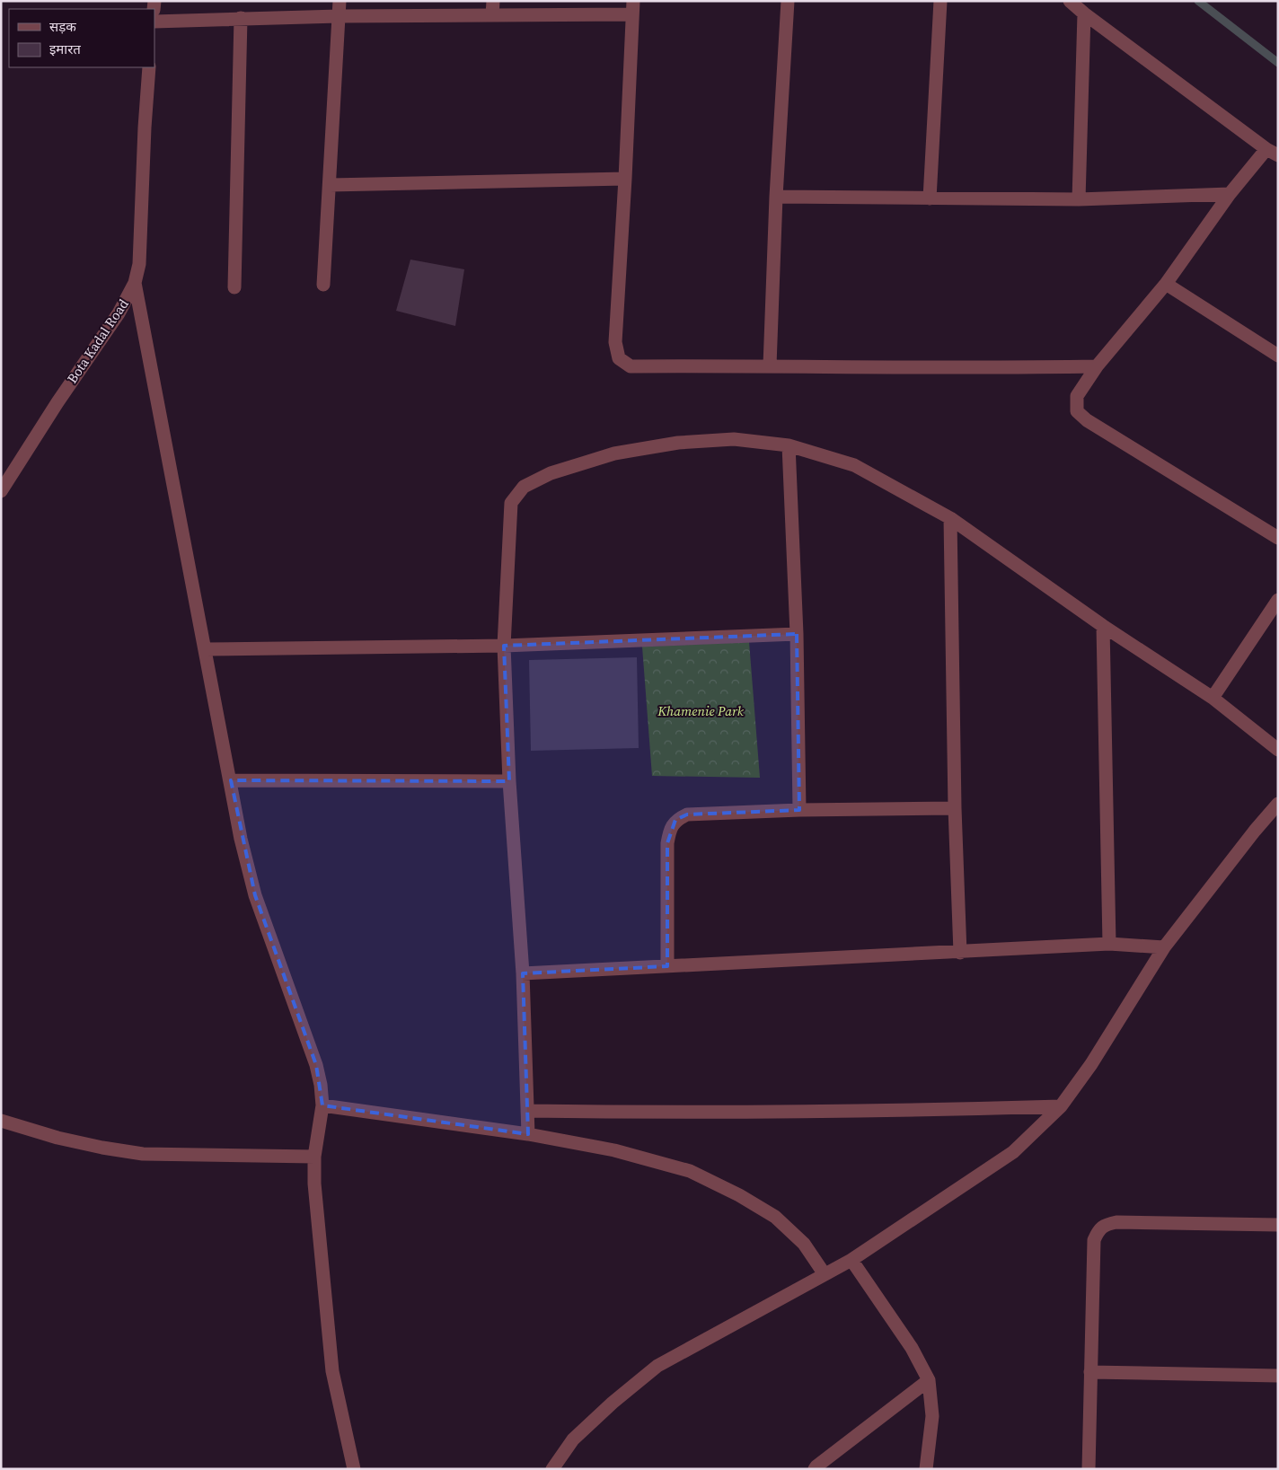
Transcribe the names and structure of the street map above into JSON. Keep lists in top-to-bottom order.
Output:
{
  "streets": {
    "street": ["Bota Kadal Road"]
  },
  "parks": ["Khamenie Park"],
  "legend": ["सड़क", "इमारत"]
}
